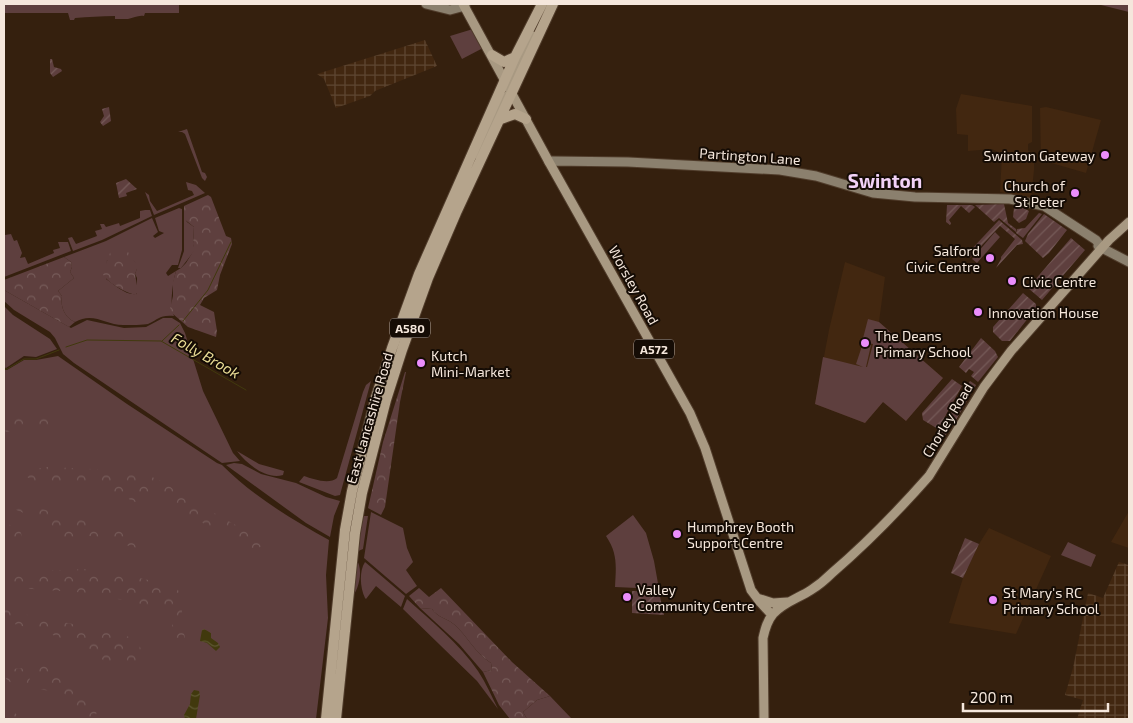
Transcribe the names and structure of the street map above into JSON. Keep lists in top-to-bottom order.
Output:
{
  "streets": {
    "highway": ["A580", "East Lancashire Road"],
    "main road": [
      "Partington Lane",
      "Worsley Road",
      "A572",
      "Chorley Road"
    ]
  },
  "crossings": [
    ["Partington Lane", "Worsley Road"],
    ["Partington Lane", "Chorley Road"],
    ["Worsley Road", "East Lancashire Road"],
    ["Worsley Road", "Chorley Road"]
  ],
  "districts": ["Swinton"],
  "water": ["Folly Brook"],
  "places": [
    "Swinton Gateway",
    "Church of St Peter",
    "Salford Civic Centre",
    "Civic Centre",
    "Innovation House",
    "The Deans Primary School",
    "Kutch Mini-Market",
    "Humphrey Booth Support Centre",
    "Valley Community Centre",
    "St Mary's RC Primary School"
  ],
  "scale_bar": "200 m"
}
